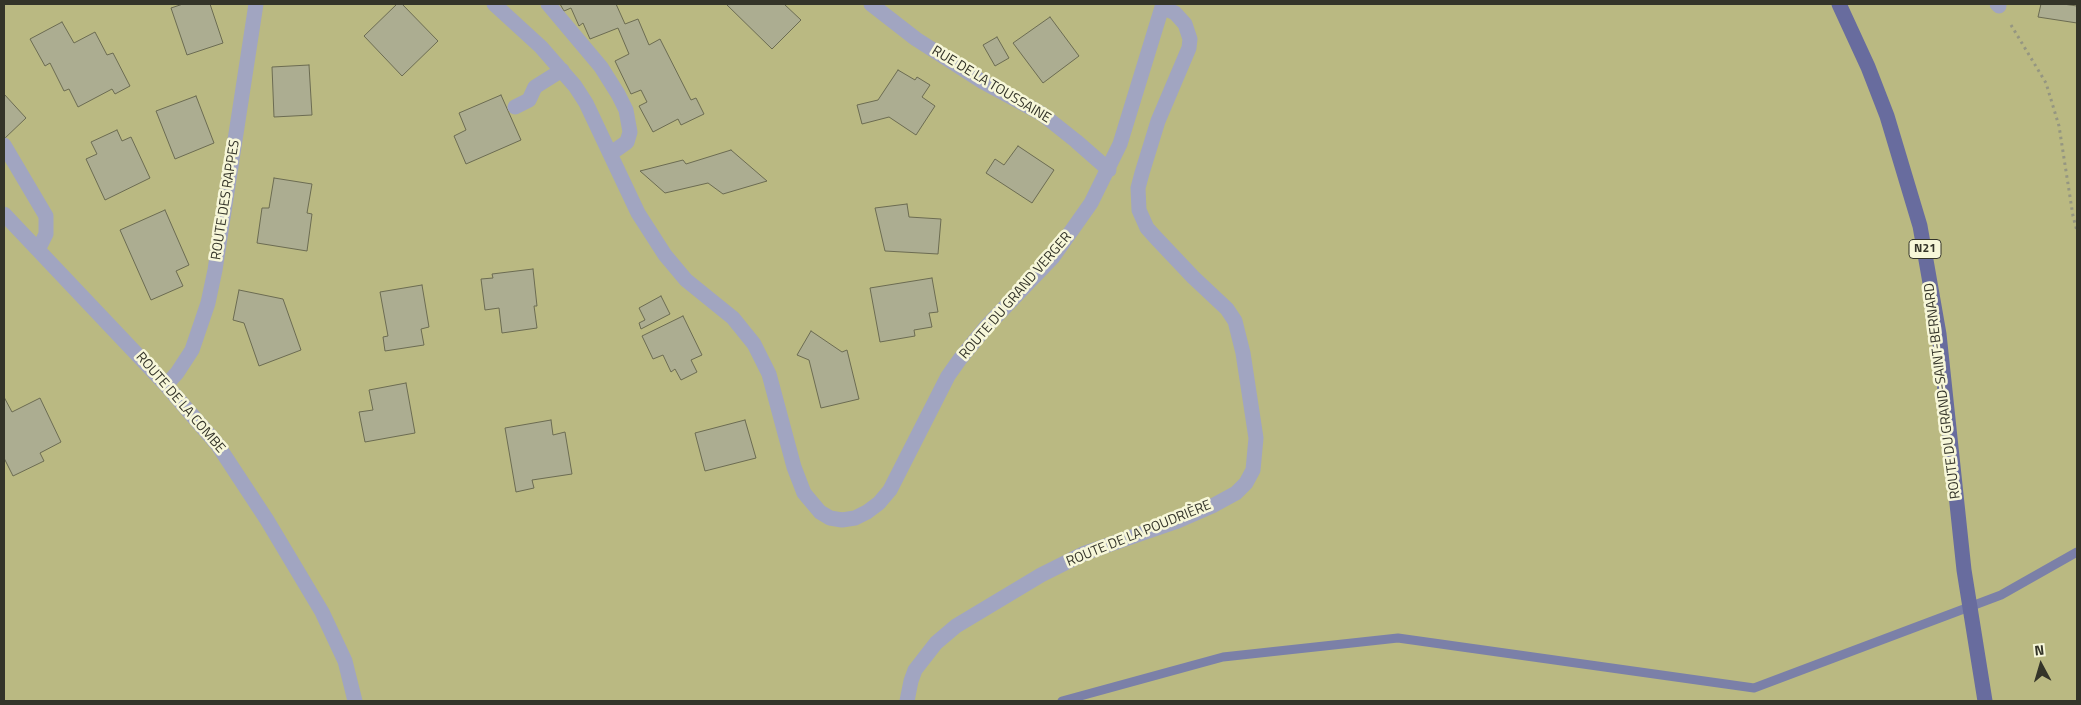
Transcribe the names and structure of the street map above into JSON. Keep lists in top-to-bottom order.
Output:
{
  "streets": {
    "main road": ["N21", "ROUTE DU GRAND-SAINT-BERNARD"],
    "street": [
      "RUE DE LA TOUSSAINE",
      "ROUTE DES RAPPES",
      "ROUTE DU GRAND VERGER",
      "ROUTE DE LA COMBE",
      "ROUTE DE LA POUDRIÈRE"
    ]
  },
  "crossings": [
    ["RUE DE LA TOUSSAINE", "ROUTE DU GRAND VERGER"],
    ["ROUTE DES RAPPES", "ROUTE DE LA COMBE"],
    ["ROUTE DU GRAND VERGER", "ROUTE DE LA POUDRIÈRE"]
  ],
  "north": "top"
}
